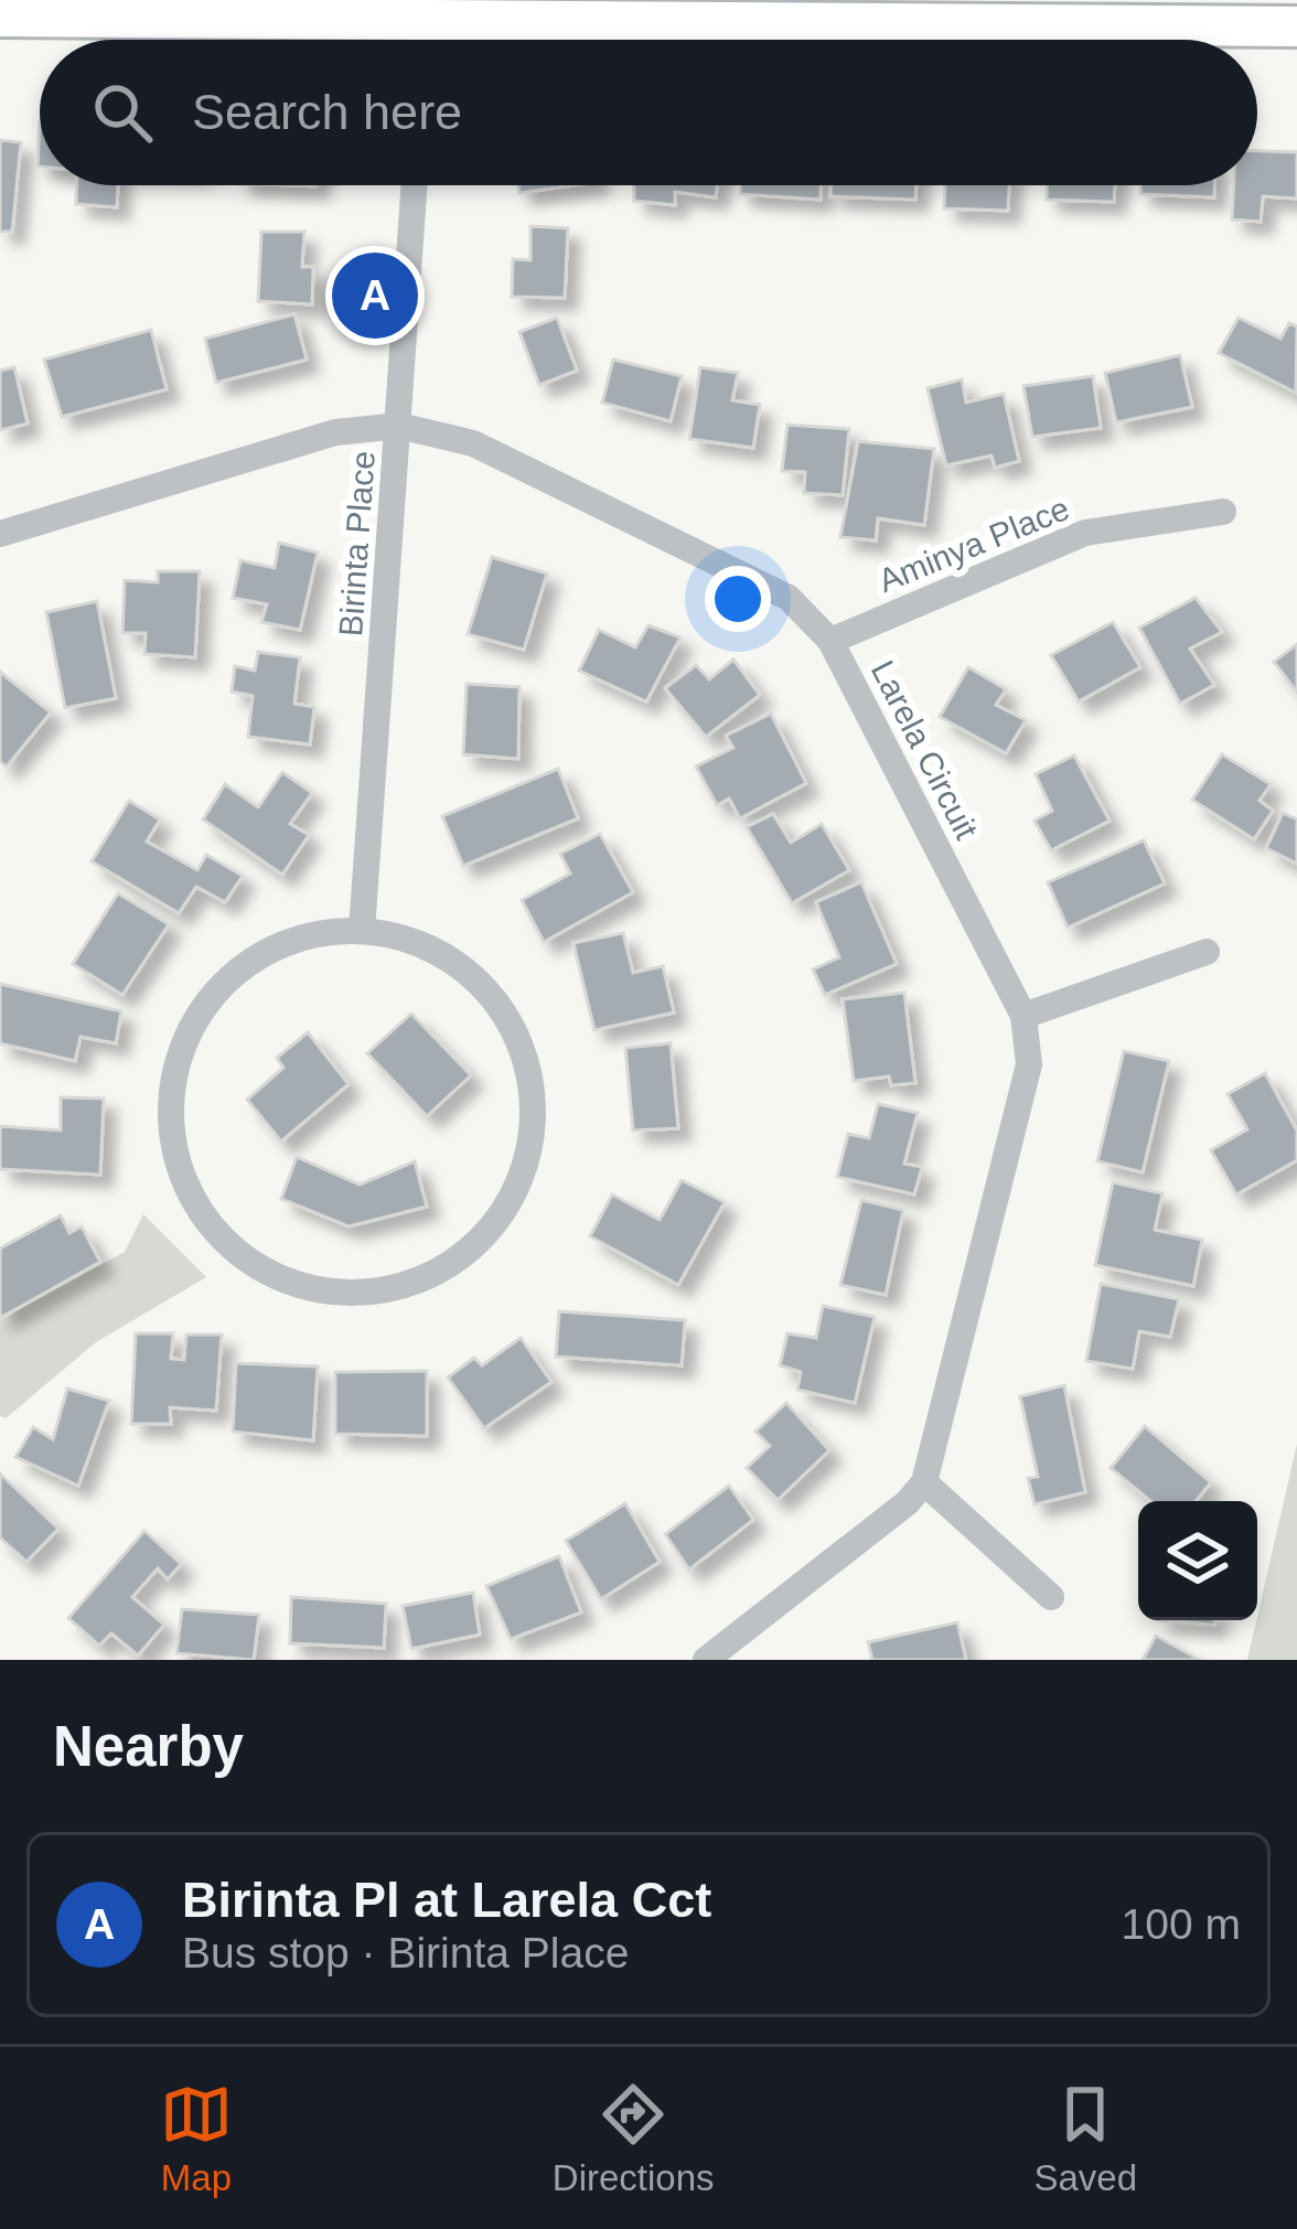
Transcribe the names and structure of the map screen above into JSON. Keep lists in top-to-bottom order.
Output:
{
  "streets": {
    "street": ["Birinta Place", "Aminya Place", "Larela Circuit"]
  },
  "crossings": [
    ["Birinta Place", "Larela Circuit"],
    ["Aminya Place", "Larela Circuit"]
  ],
  "page": {
    "search": "Search here",
    "pins": "A",
    "heading": "Nearby",
    "list": [
      {
        "mark": "A",
        "name": "Birinta Pl at Larela Cct",
        "note": "Bus stop · Birinta Place",
        "value": "100 m"
      }
    ],
    "nav": ["Map", "Directions", "Saved"]
  }
}
